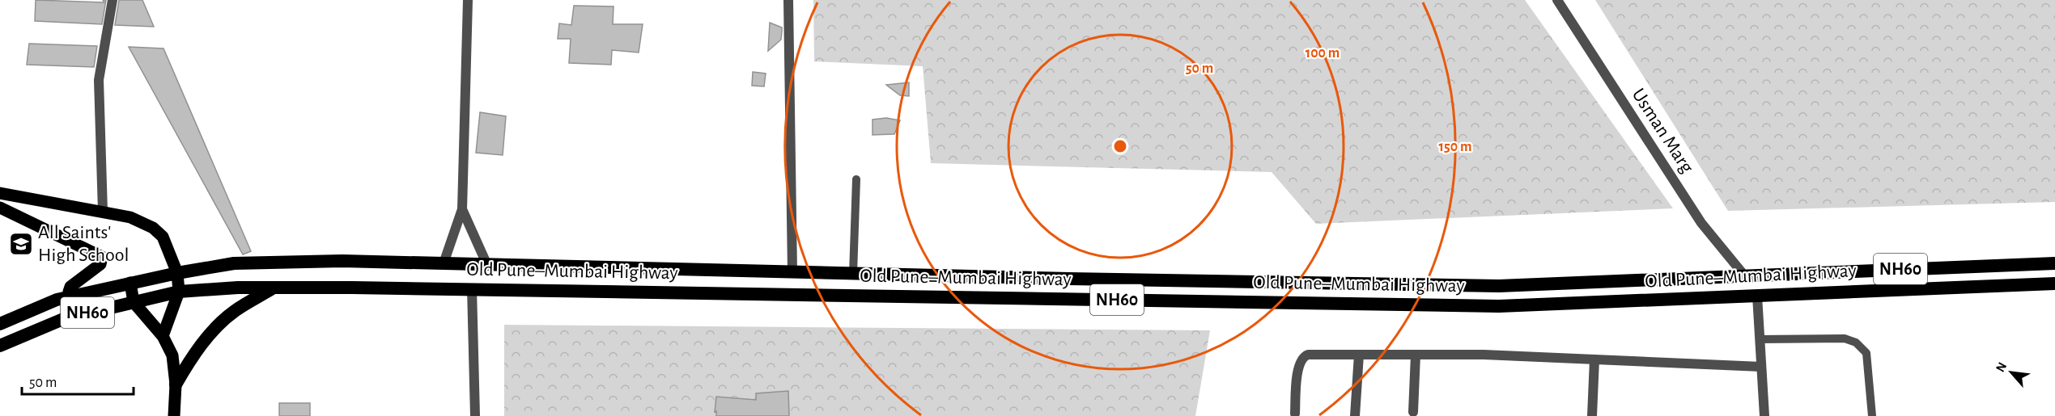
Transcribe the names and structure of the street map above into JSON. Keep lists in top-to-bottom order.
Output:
{
  "streets": {
    "highway": ["NH60", "Old Pune–Mumbai Highway"],
    "street": ["Usman Marg"]
  },
  "crossings": [
    ["Usman Marg", "Old Pune–Mumbai Highway"]
  ],
  "places": {
    "school or university": ["All Saints' High School"]
  },
  "scale_bar": "50 m",
  "north": "top left",
  "rings": ["100 m", "50 m", "150 m"]
}
